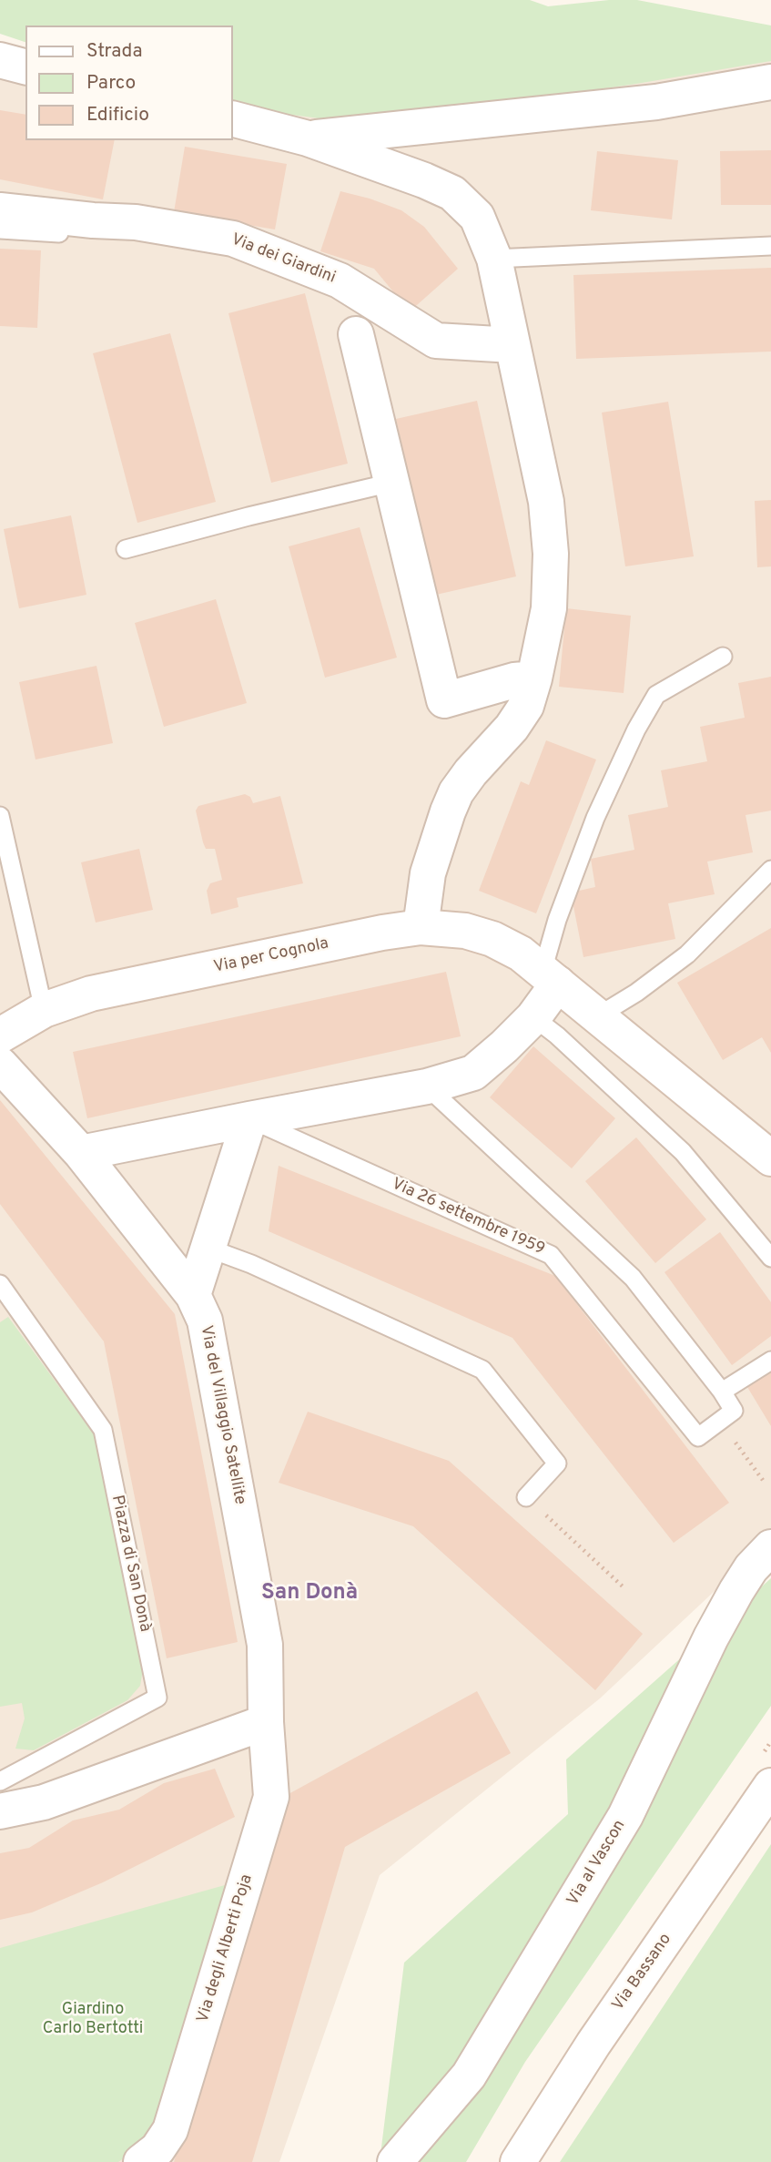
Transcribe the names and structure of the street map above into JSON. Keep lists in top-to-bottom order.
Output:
{
  "streets": {
    "street": [
      "Via dei Giardini",
      "Via per Cognola",
      "Via del Villaggio Satellite",
      "Via al Vascon",
      "Via degli Alberti Poja",
      "Via Bassano"
    ],
    "lane": ["Via 26 settembre 1959", "Piazza di San Donà"]
  },
  "crossings": [
    ["Via del Villaggio Satellite", "Via degli Alberti Poja"]
  ],
  "districts": ["San Donà"],
  "parks": ["Giardino Carlo Bertotti"],
  "legend": ["Strada", "Parco", "Edificio"]
}
